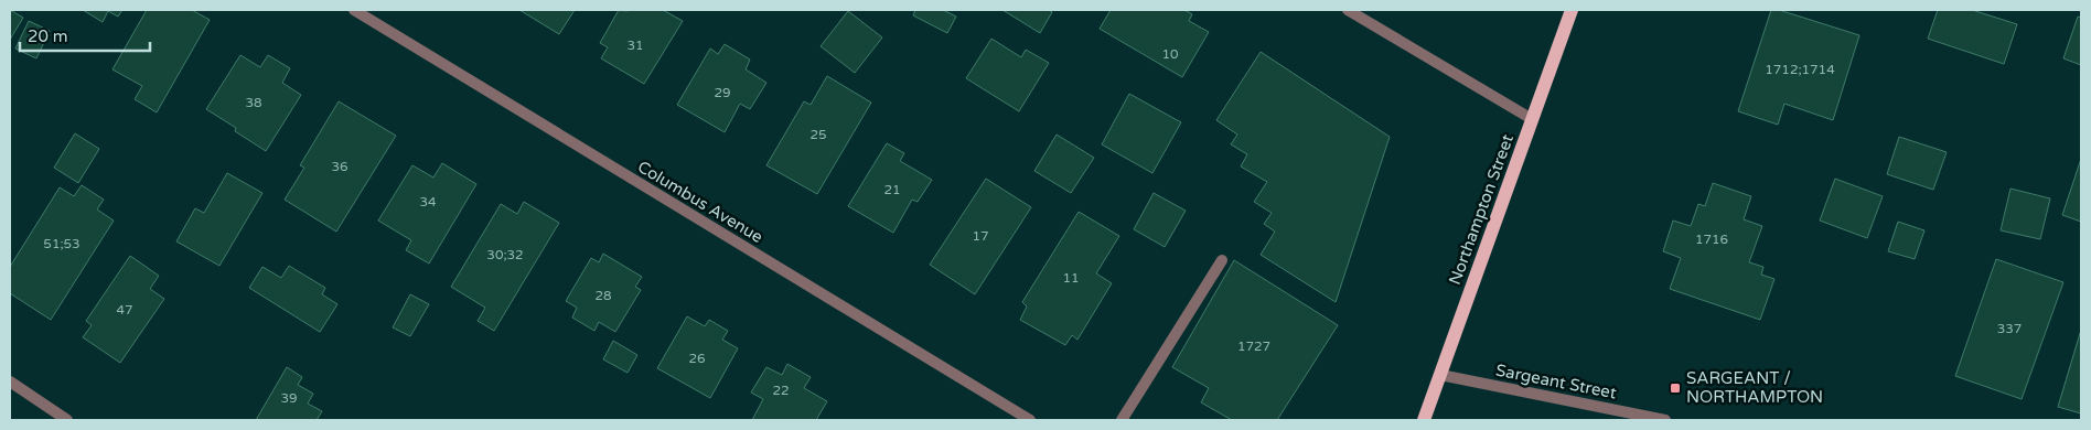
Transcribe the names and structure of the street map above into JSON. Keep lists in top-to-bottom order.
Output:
{
  "streets": {
    "main road": ["Northampton Street"],
    "street": ["Columbus Avenue", "Sargeant Street"]
  },
  "crossings": [
    ["Northampton Street", "Sargeant Street"]
  ],
  "places": {
    "transit": ["SARGEANT / NORTHAMPTON"]
  },
  "house_numbers": [
    "31",
    "10",
    "1712;1714",
    "29",
    "38",
    "25",
    "36",
    "21",
    "34",
    "17",
    "1716",
    "51;53",
    "30;32",
    "11",
    "28",
    "47",
    "337",
    "1727",
    "26",
    "22",
    "39"
  ],
  "scale_bar": "20 m"
}
